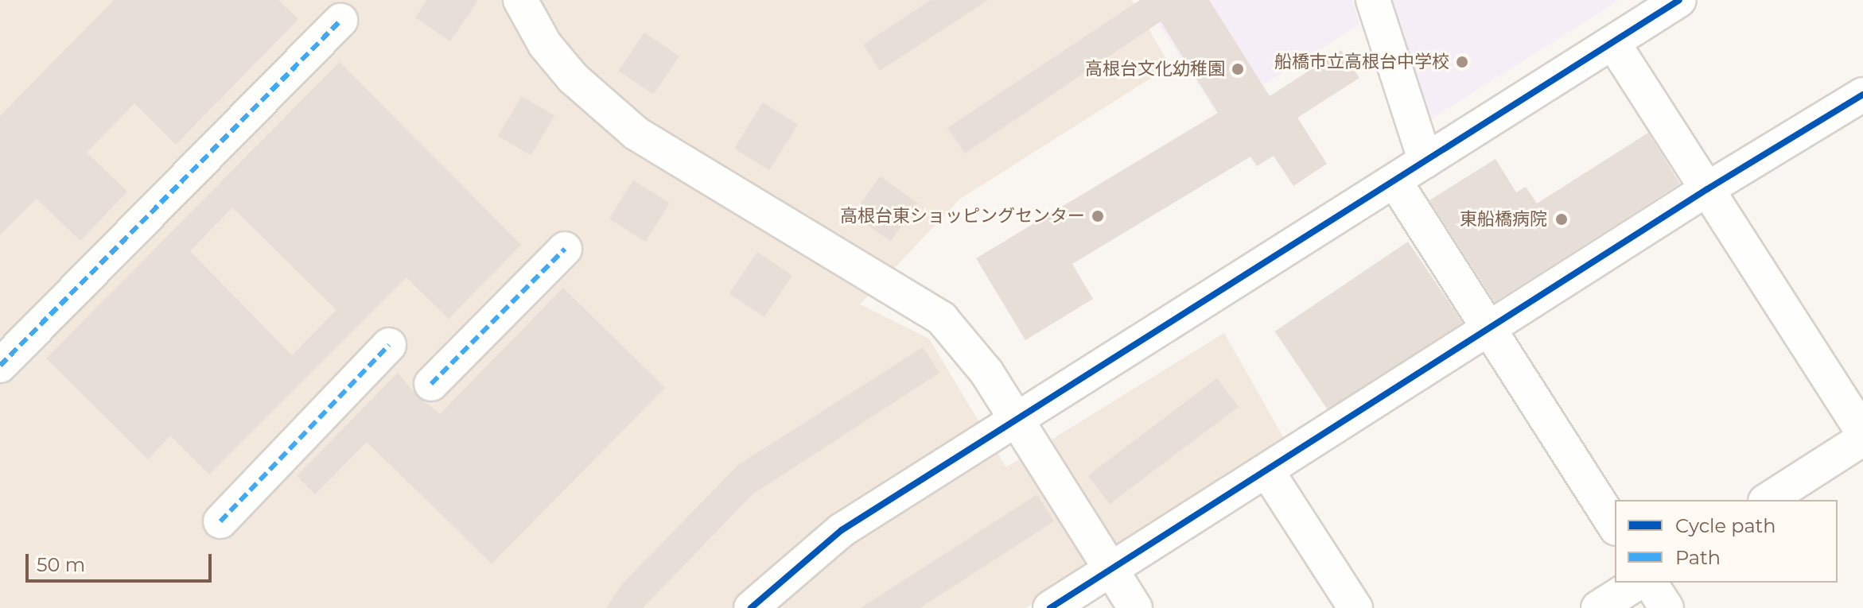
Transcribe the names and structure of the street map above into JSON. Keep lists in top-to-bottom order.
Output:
{
  "places": [
    "船橋市立高根台中学校",
    "高根台文化幼稚園",
    "高根台東ショッピングセンター",
    "東船橋病院"
  ],
  "legend": ["Cycle path", "Path"],
  "scale_bar": "50 m"
}
